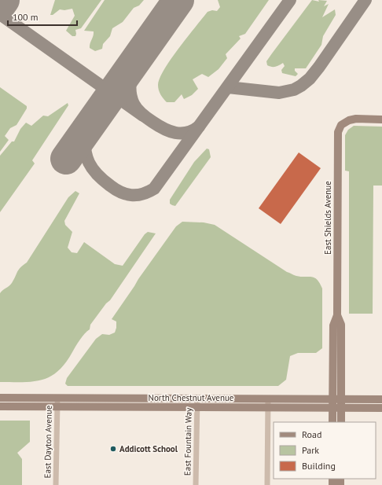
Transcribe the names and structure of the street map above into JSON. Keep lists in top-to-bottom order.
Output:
{
  "streets": {
    "main road": ["East Shields Avenue", "North Chestnut Avenue"],
    "street": ["East Dayton Avenue", "East Fountain Way"]
  },
  "crossings": [
    ["East Shields Avenue", "North Chestnut Avenue"],
    ["North Chestnut Avenue", "East Dayton Avenue"],
    ["North Chestnut Avenue", "East Fountain Way"]
  ],
  "places": ["Addicott School"],
  "legend": ["Road", "Park", "Building"],
  "scale_bar": "100 m"
}
